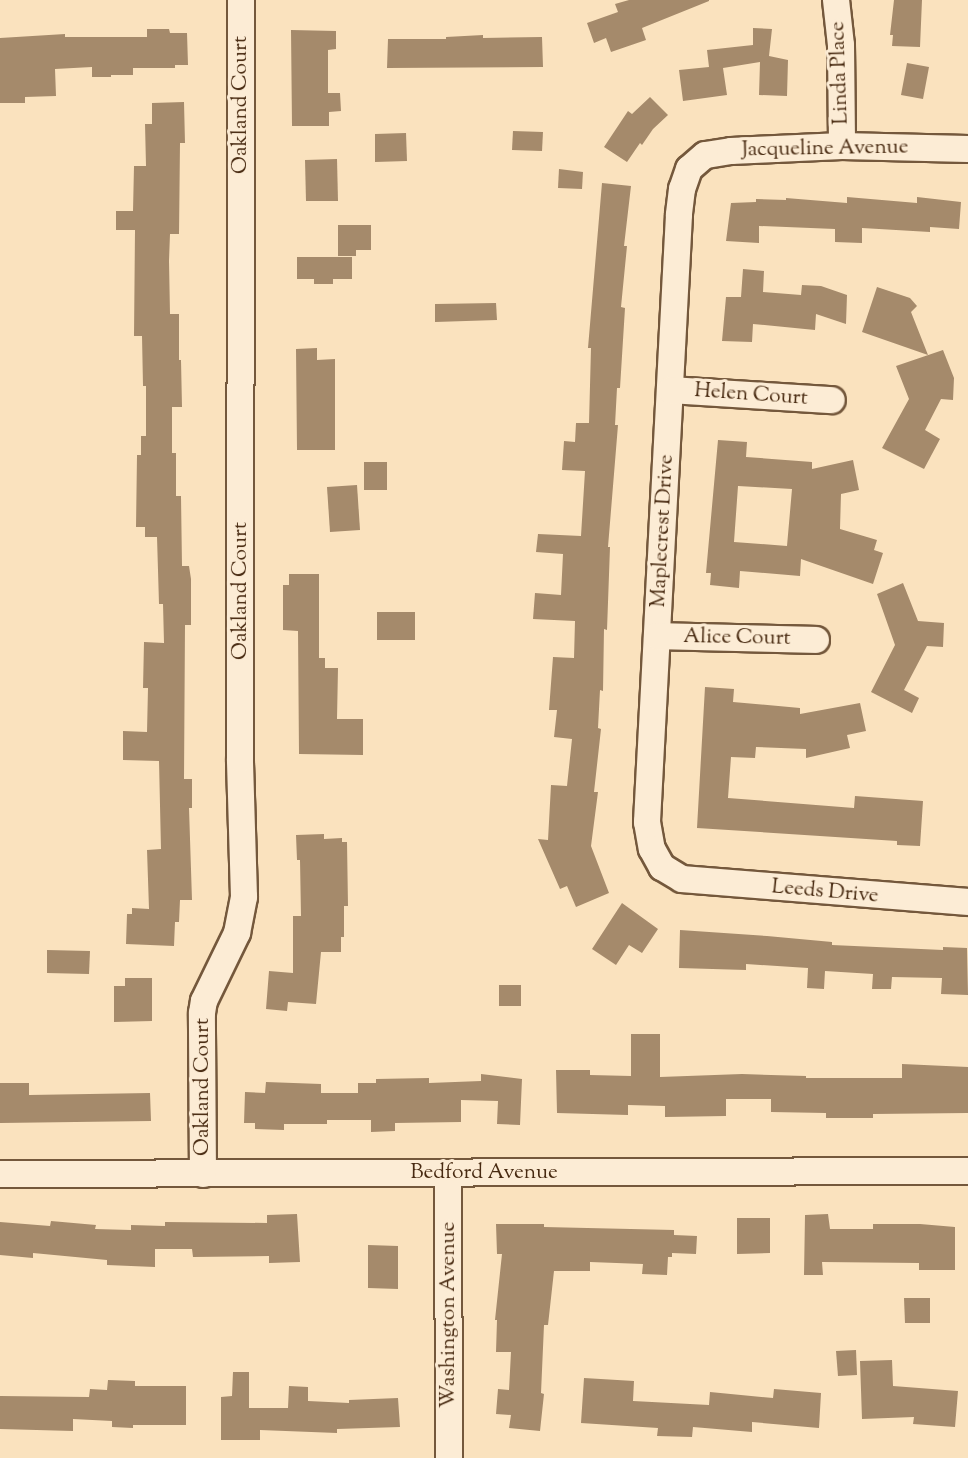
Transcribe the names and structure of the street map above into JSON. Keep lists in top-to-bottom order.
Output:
{
  "streets": {
    "street": [
      "Linda Place",
      "Oakland Court",
      "Jacqueline Avenue",
      "Helen Court",
      "Maplecrest Drive",
      "Alice Court",
      "Leeds Drive",
      "Bedford Avenue",
      "Washington Avenue"
    ]
  },
  "crossings": [
    ["Linda Place", "Jacqueline Avenue"],
    ["Oakland Court", "Bedford Avenue"],
    ["Jacqueline Avenue", "Maplecrest Drive"],
    ["Helen Court", "Maplecrest Drive"],
    ["Maplecrest Drive", "Alice Court"],
    ["Maplecrest Drive", "Leeds Drive"],
    ["Bedford Avenue", "Washington Avenue"]
  ]
}
